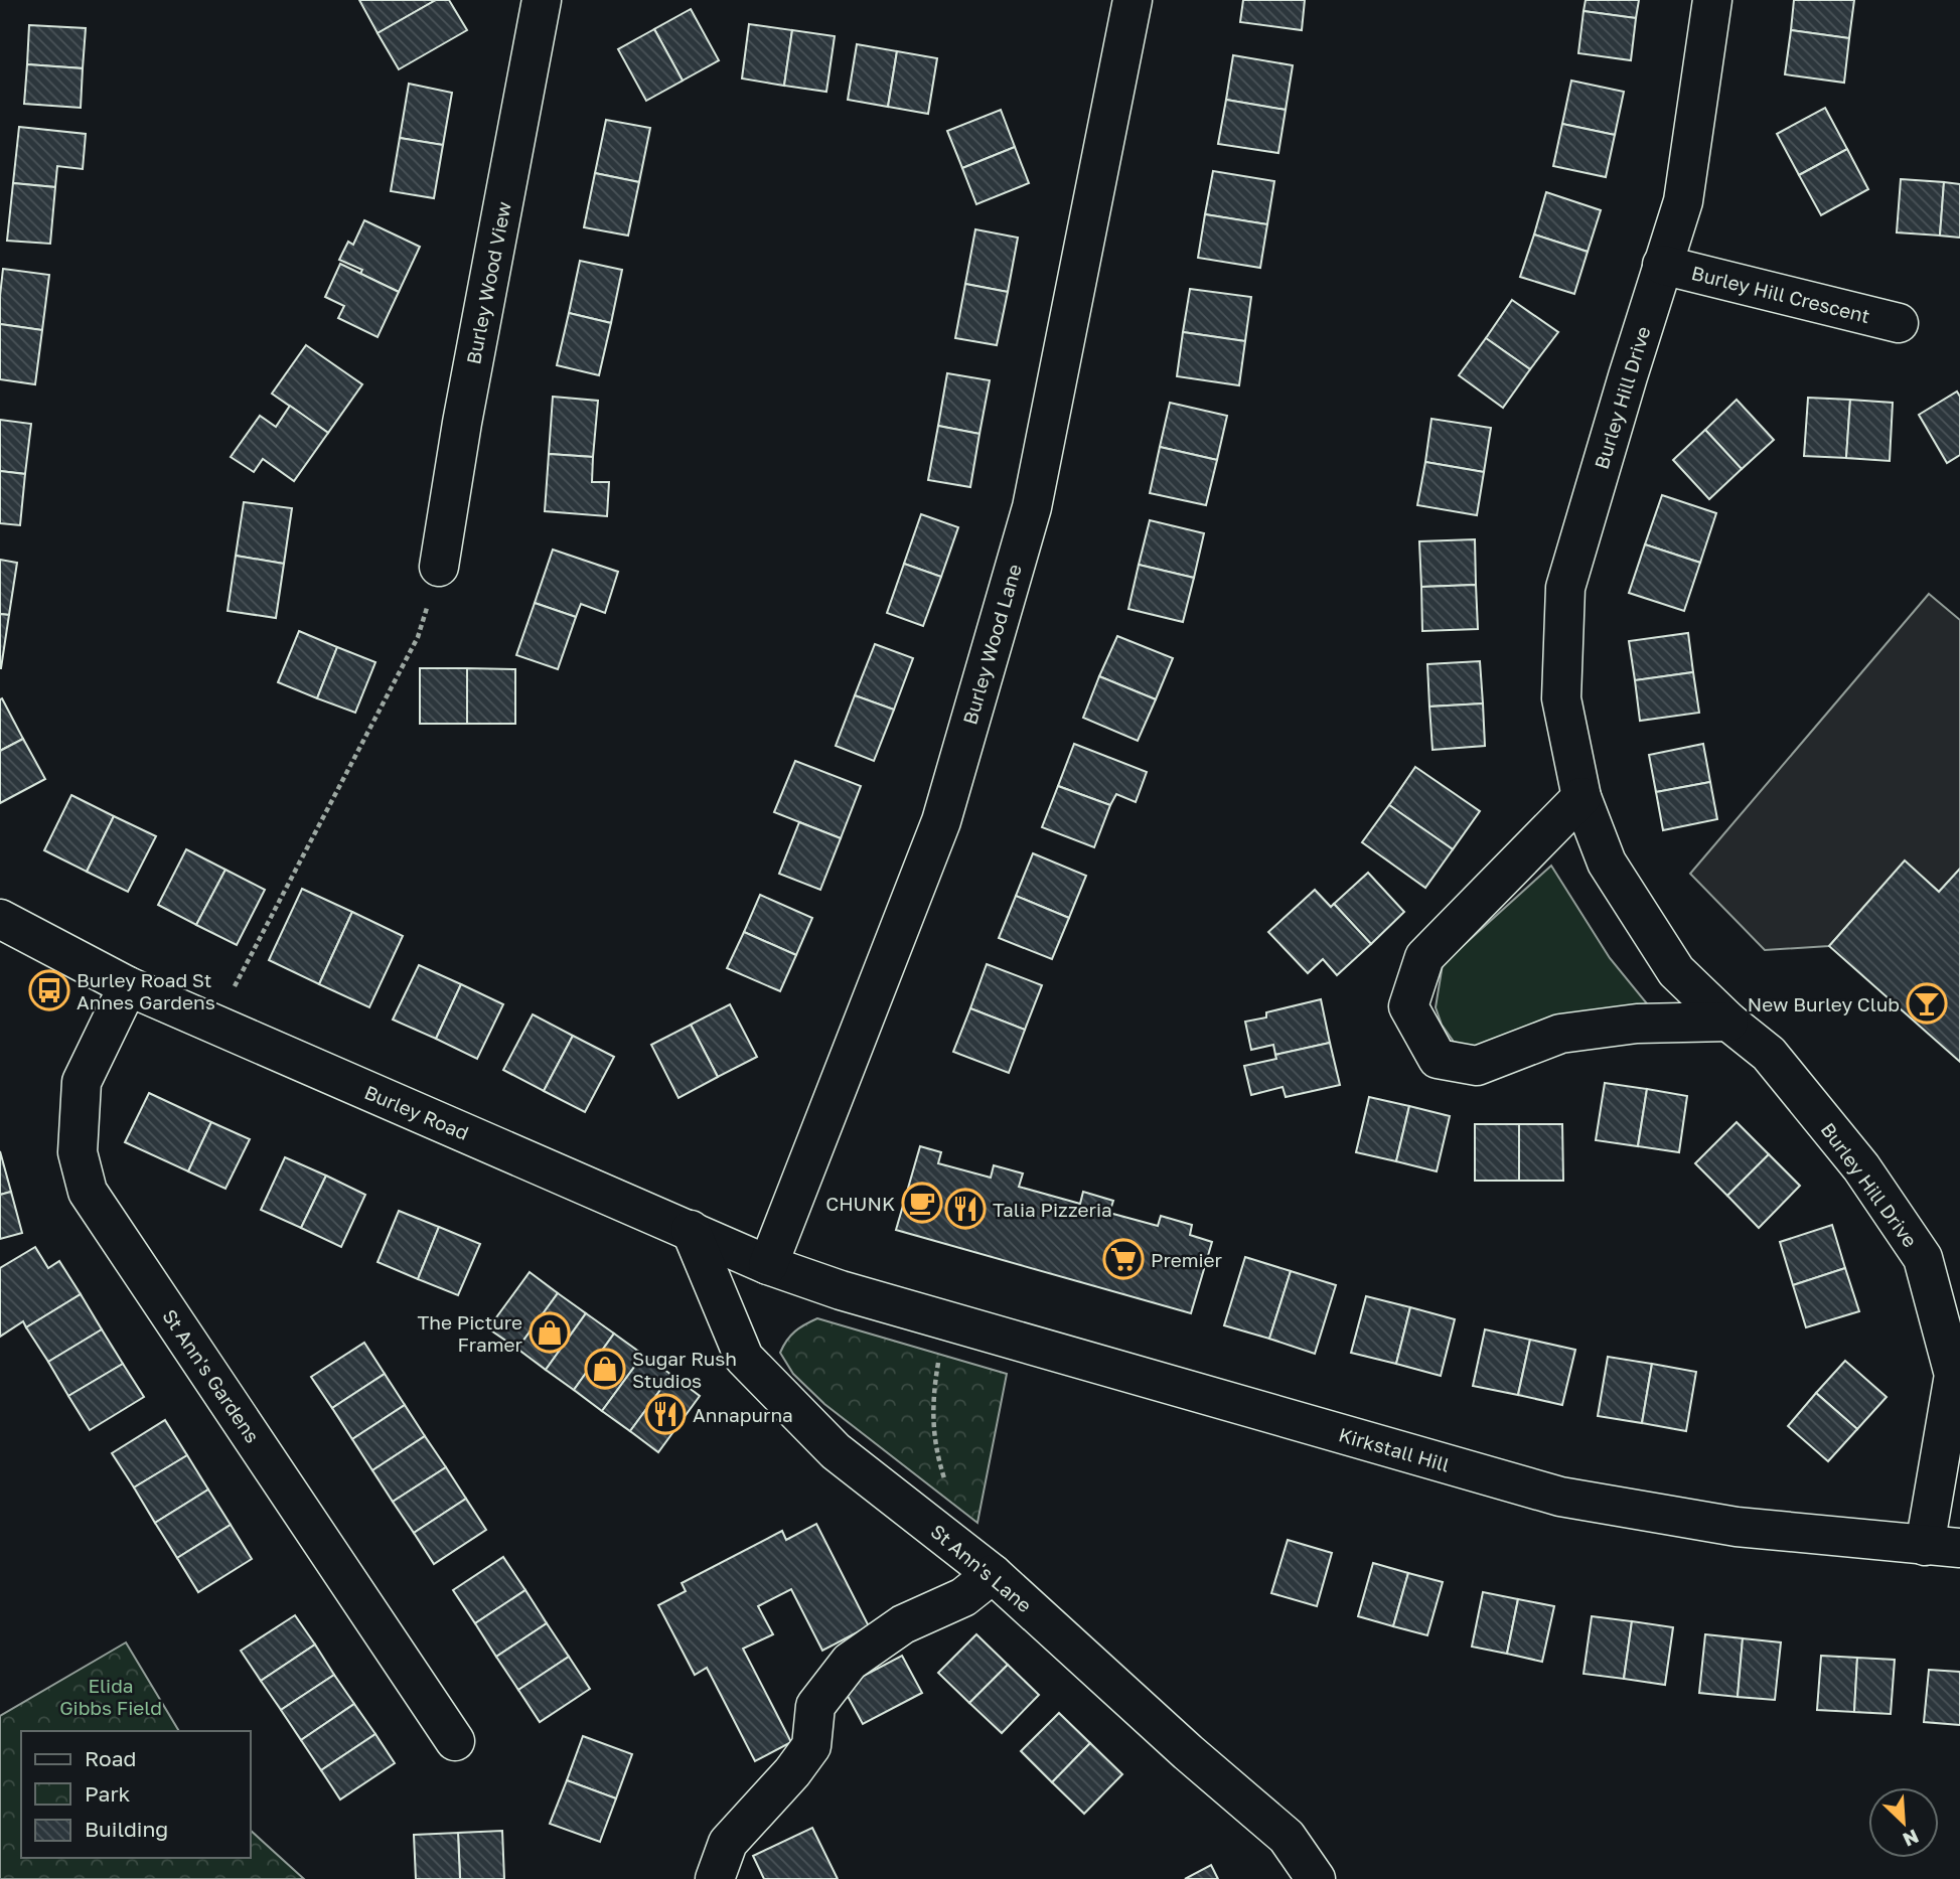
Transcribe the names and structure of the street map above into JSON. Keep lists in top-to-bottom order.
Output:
{
  "streets": {
    "street": [
      "Burley Wood View",
      "Burley Hill Crescent",
      "Burley Hill Drive",
      "Burley Wood Lane",
      "Burley Road",
      "St Ann's Gardens",
      "Kirkstall Hill",
      "St Ann's Lane"
    ]
  },
  "crossings": [
    ["Burley Hill Crescent", "Burley Hill Drive"],
    ["Burley Hill Drive", "Kirkstall Hill"],
    ["Burley Wood Lane", "Burley Road"],
    ["Burley Road", "St Ann's Gardens"],
    ["Burley Road", "Kirkstall Hill"],
    ["Burley Road", "St Ann's Lane"]
  ],
  "parks": ["Elida Gibbs Field"],
  "places": {
    "bus stop": ["Burley Road St Annes Gardens"],
    "bar": ["New Burley Club"],
    "cafe": ["CHUNK"],
    "restaurant": ["Talia Pizzeria", "Annapurna"],
    "supermarket": ["Premier"],
    "shop": ["The Picture Framer", "Sugar Rush Studios"]
  },
  "legend": ["Road", "Park", "Building"],
  "north": "bottom right"
}
